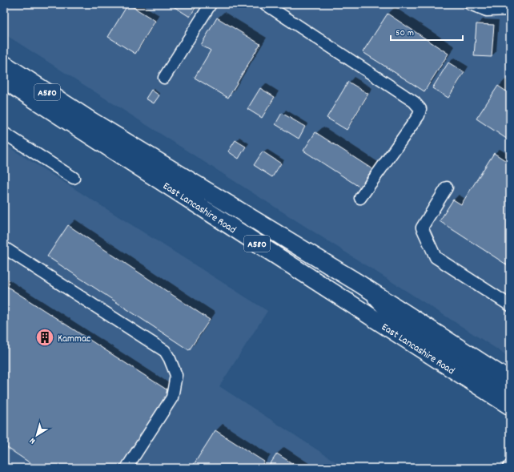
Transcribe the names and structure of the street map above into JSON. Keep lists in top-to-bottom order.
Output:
{
  "streets": {
    "highway": ["A580", "East Lancashire Road"]
  },
  "places": {
    "building": ["Kammac"]
  },
  "scale_bar": "50 m",
  "north": "bottom left"
}
